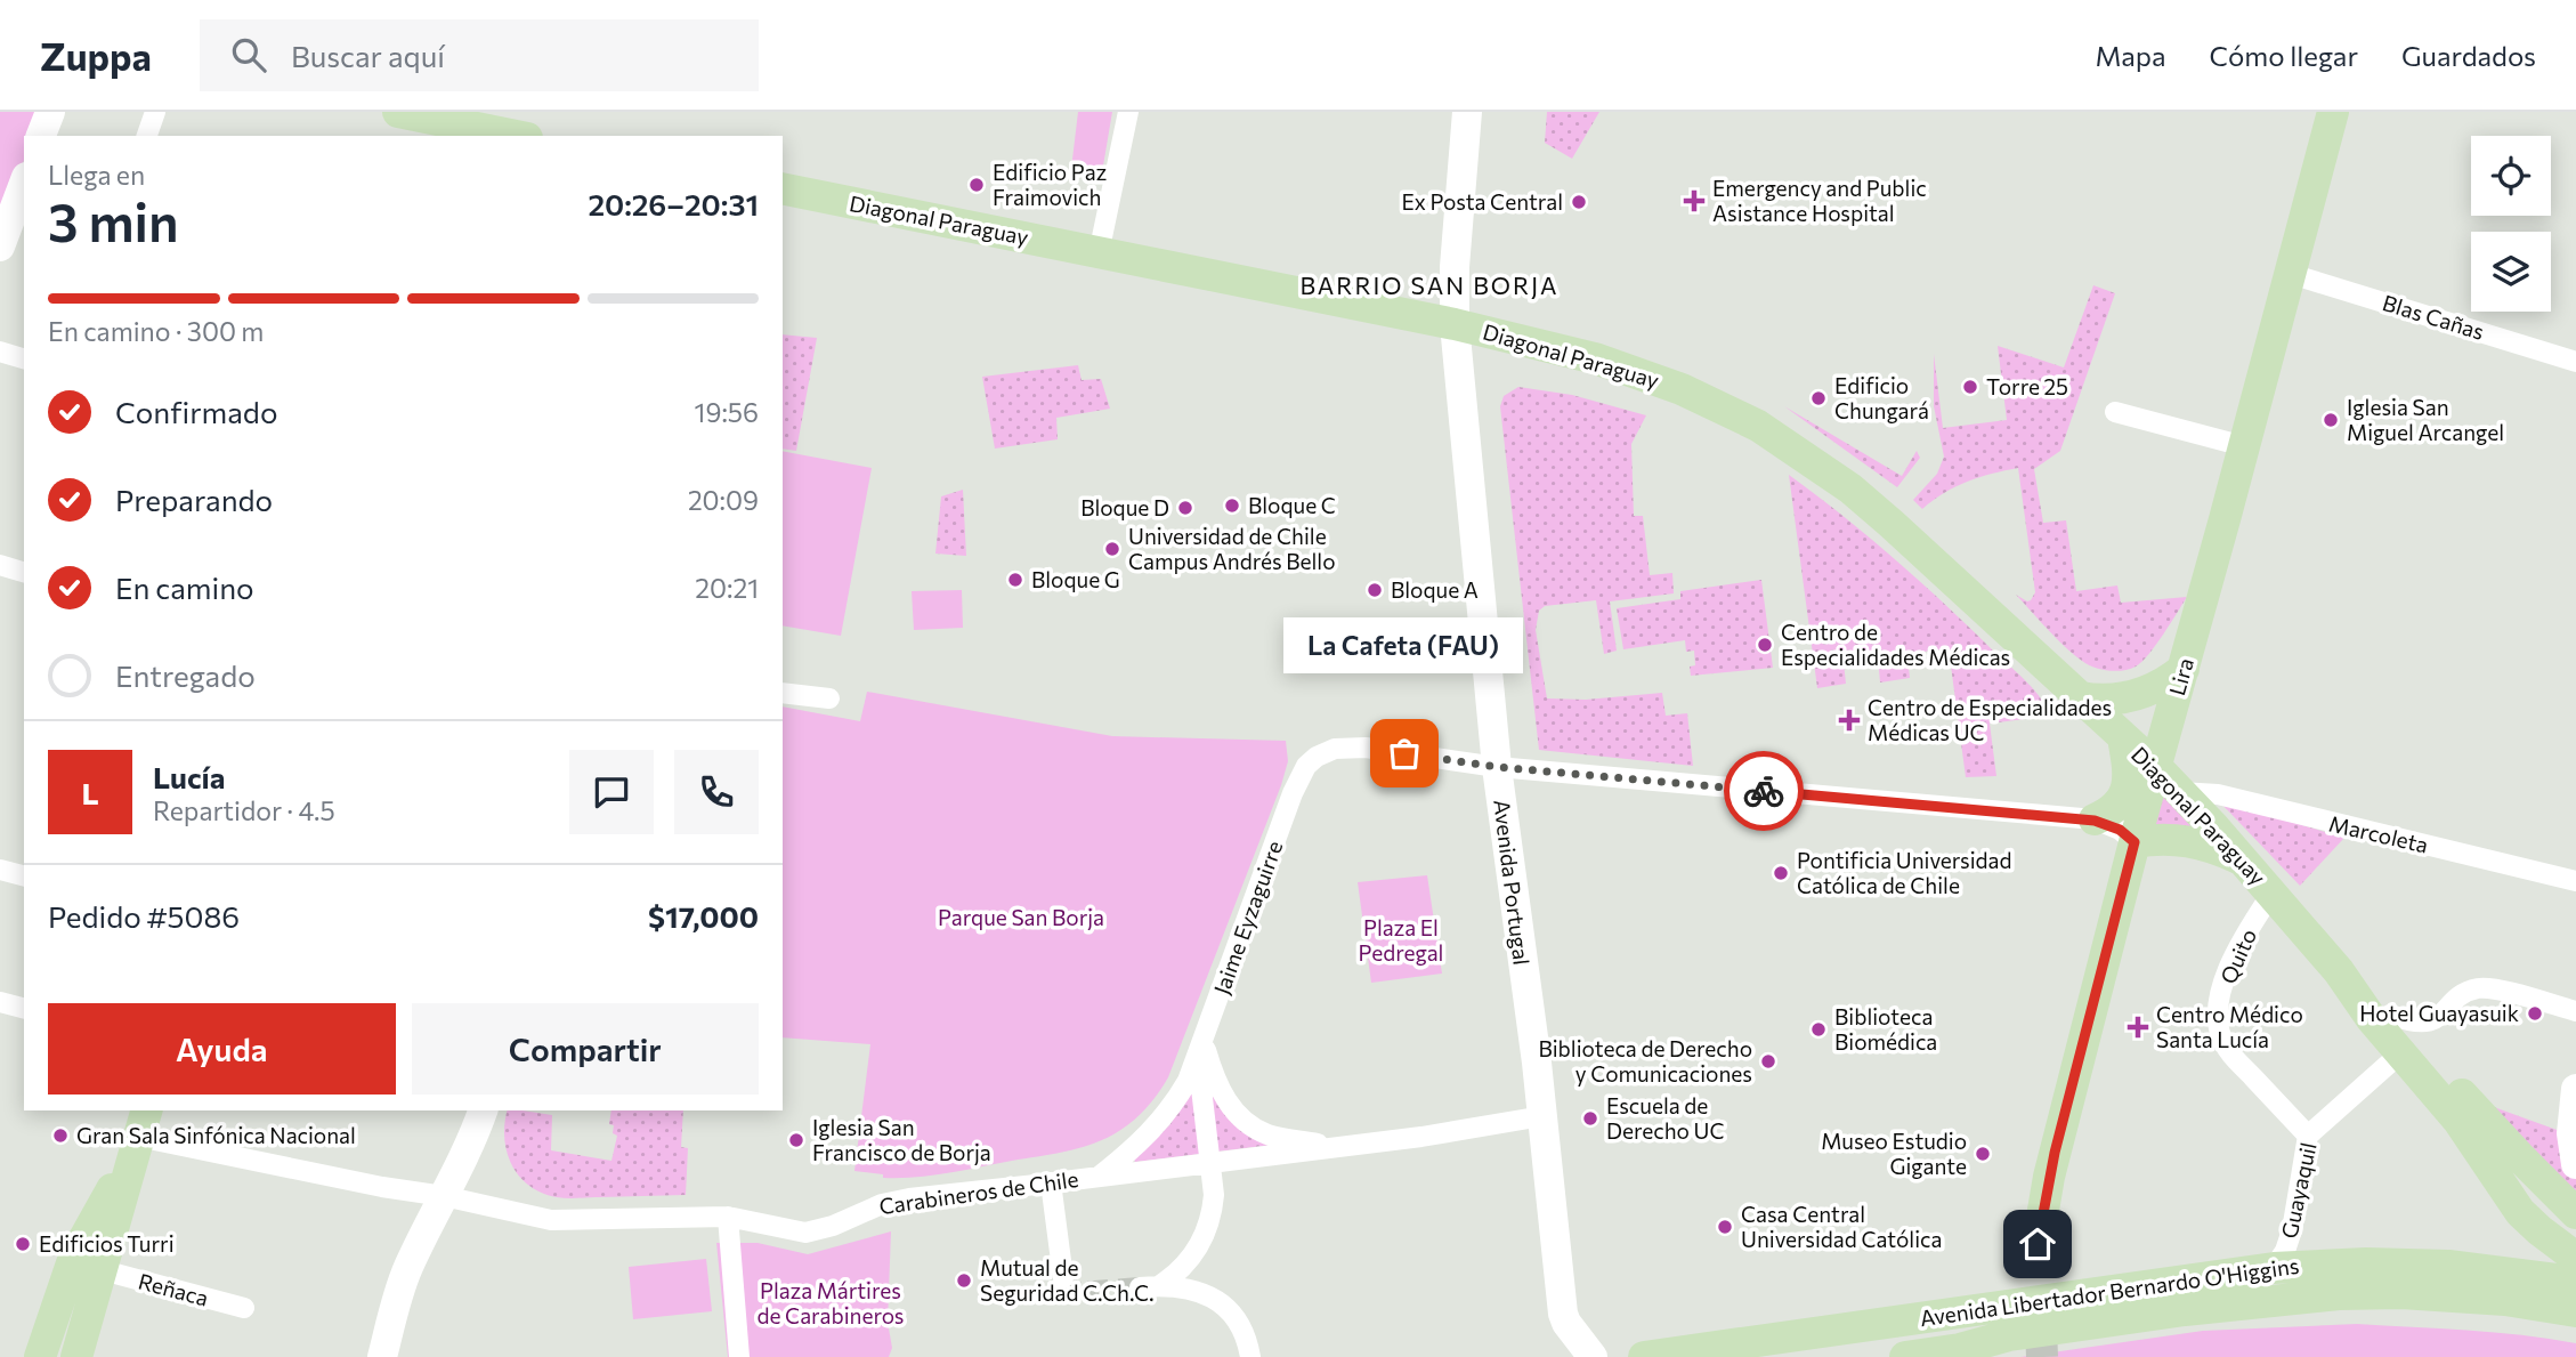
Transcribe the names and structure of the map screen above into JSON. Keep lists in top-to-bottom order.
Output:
{
  "streets": {
    "main road": [
      "Diagonal Paraguay",
      "Lira",
      "Avenida Portugal",
      "Avenida Libertador Bernardo O'Higgins"
    ],
    "street": [
      "Blas Cañas",
      "Marcoleta",
      "Jaime Eyzaguirre",
      "Quito",
      "Guayaquil",
      "Carabineros de Chile",
      "Reñaca"
    ]
  },
  "crossings": [
    ["Diagonal Paraguay", "Lira"],
    ["Diagonal Paraguay", "Marcoleta"],
    ["Diagonal Paraguay", "Avenida Portugal"],
    ["Diagonal Paraguay", "Quito"],
    ["Diagonal Paraguay", "Guayaquil"],
    ["Blas Cañas", "Lira"],
    ["Avenida Portugal", "Jaime Eyzaguirre"],
    ["Avenida Portugal", "Carabineros de Chile"],
    ["Jaime Eyzaguirre", "Carabineros de Chile"],
    ["Quito", "Guayaquil"],
    ["Guayaquil", "Avenida Libertador Bernardo O'Higgins"]
  ],
  "districts": ["BARRIO SAN BORJA"],
  "parks": ["Parque San Borja", "Plaza El Pedregal", "Plaza Mártires de Carabineros"],
  "places": {
    "other": [
      "Edificio Paz Fraimovich",
      "Ex Posta Central",
      "Torre 25",
      "Edificio Chungará",
      "Iglesia San Miguel Arcangel",
      "Bloque C",
      "Bloque D",
      "Universidad de Chile Campus Andrés Bello",
      "Bloque G",
      "Bloque A",
      "Centro de Especialidades Médicas",
      "La Cafeta (FAU)",
      "Pontificia Universidad Católica de Chile",
      "Hotel Guayasuik",
      "Biblioteca Biomédica",
      "Biblioteca de Derecho y Comunicaciones",
      "Escuela de Derecho UC",
      "Gran Sala Sinfónica Nacional",
      "Iglesia San Francisco de Borja",
      "Museo Estudio Gigante",
      "Casa Central Universidad Católica",
      "Edificios Turri",
      "Mutual de Seguridad C.Ch.C."
    ],
    "health": ["Emergency and Public Asistance Hospital", "Centro de Especialidades Médicas UC", "Centro Médico Santa Lucía"]
  },
  "page": {
    "header": "Zuppa",
    "search": "Buscar aquí",
    "nav": ["Mapa", "Cómo llegar", "Guardados"],
    "heading": ["3 min", "Llega en", "20:26–20:31"],
    "panel": [
      "Lucía",
      "Repartidor · 4.5",
      "Pedido #5086",
      "$17,000"
    ],
    "bar": "En camino · 300 m",
    "list": [
      ["Confirmado", "19:56"],
      ["Preparando", "20:09"],
      ["En camino", "20:21"],
      "Entregado"
    ],
    "bubble": "La Cafeta (FAU)",
    "round": "L",
    "buttons": ["Ayuda", "Compartir"]
  }
}
